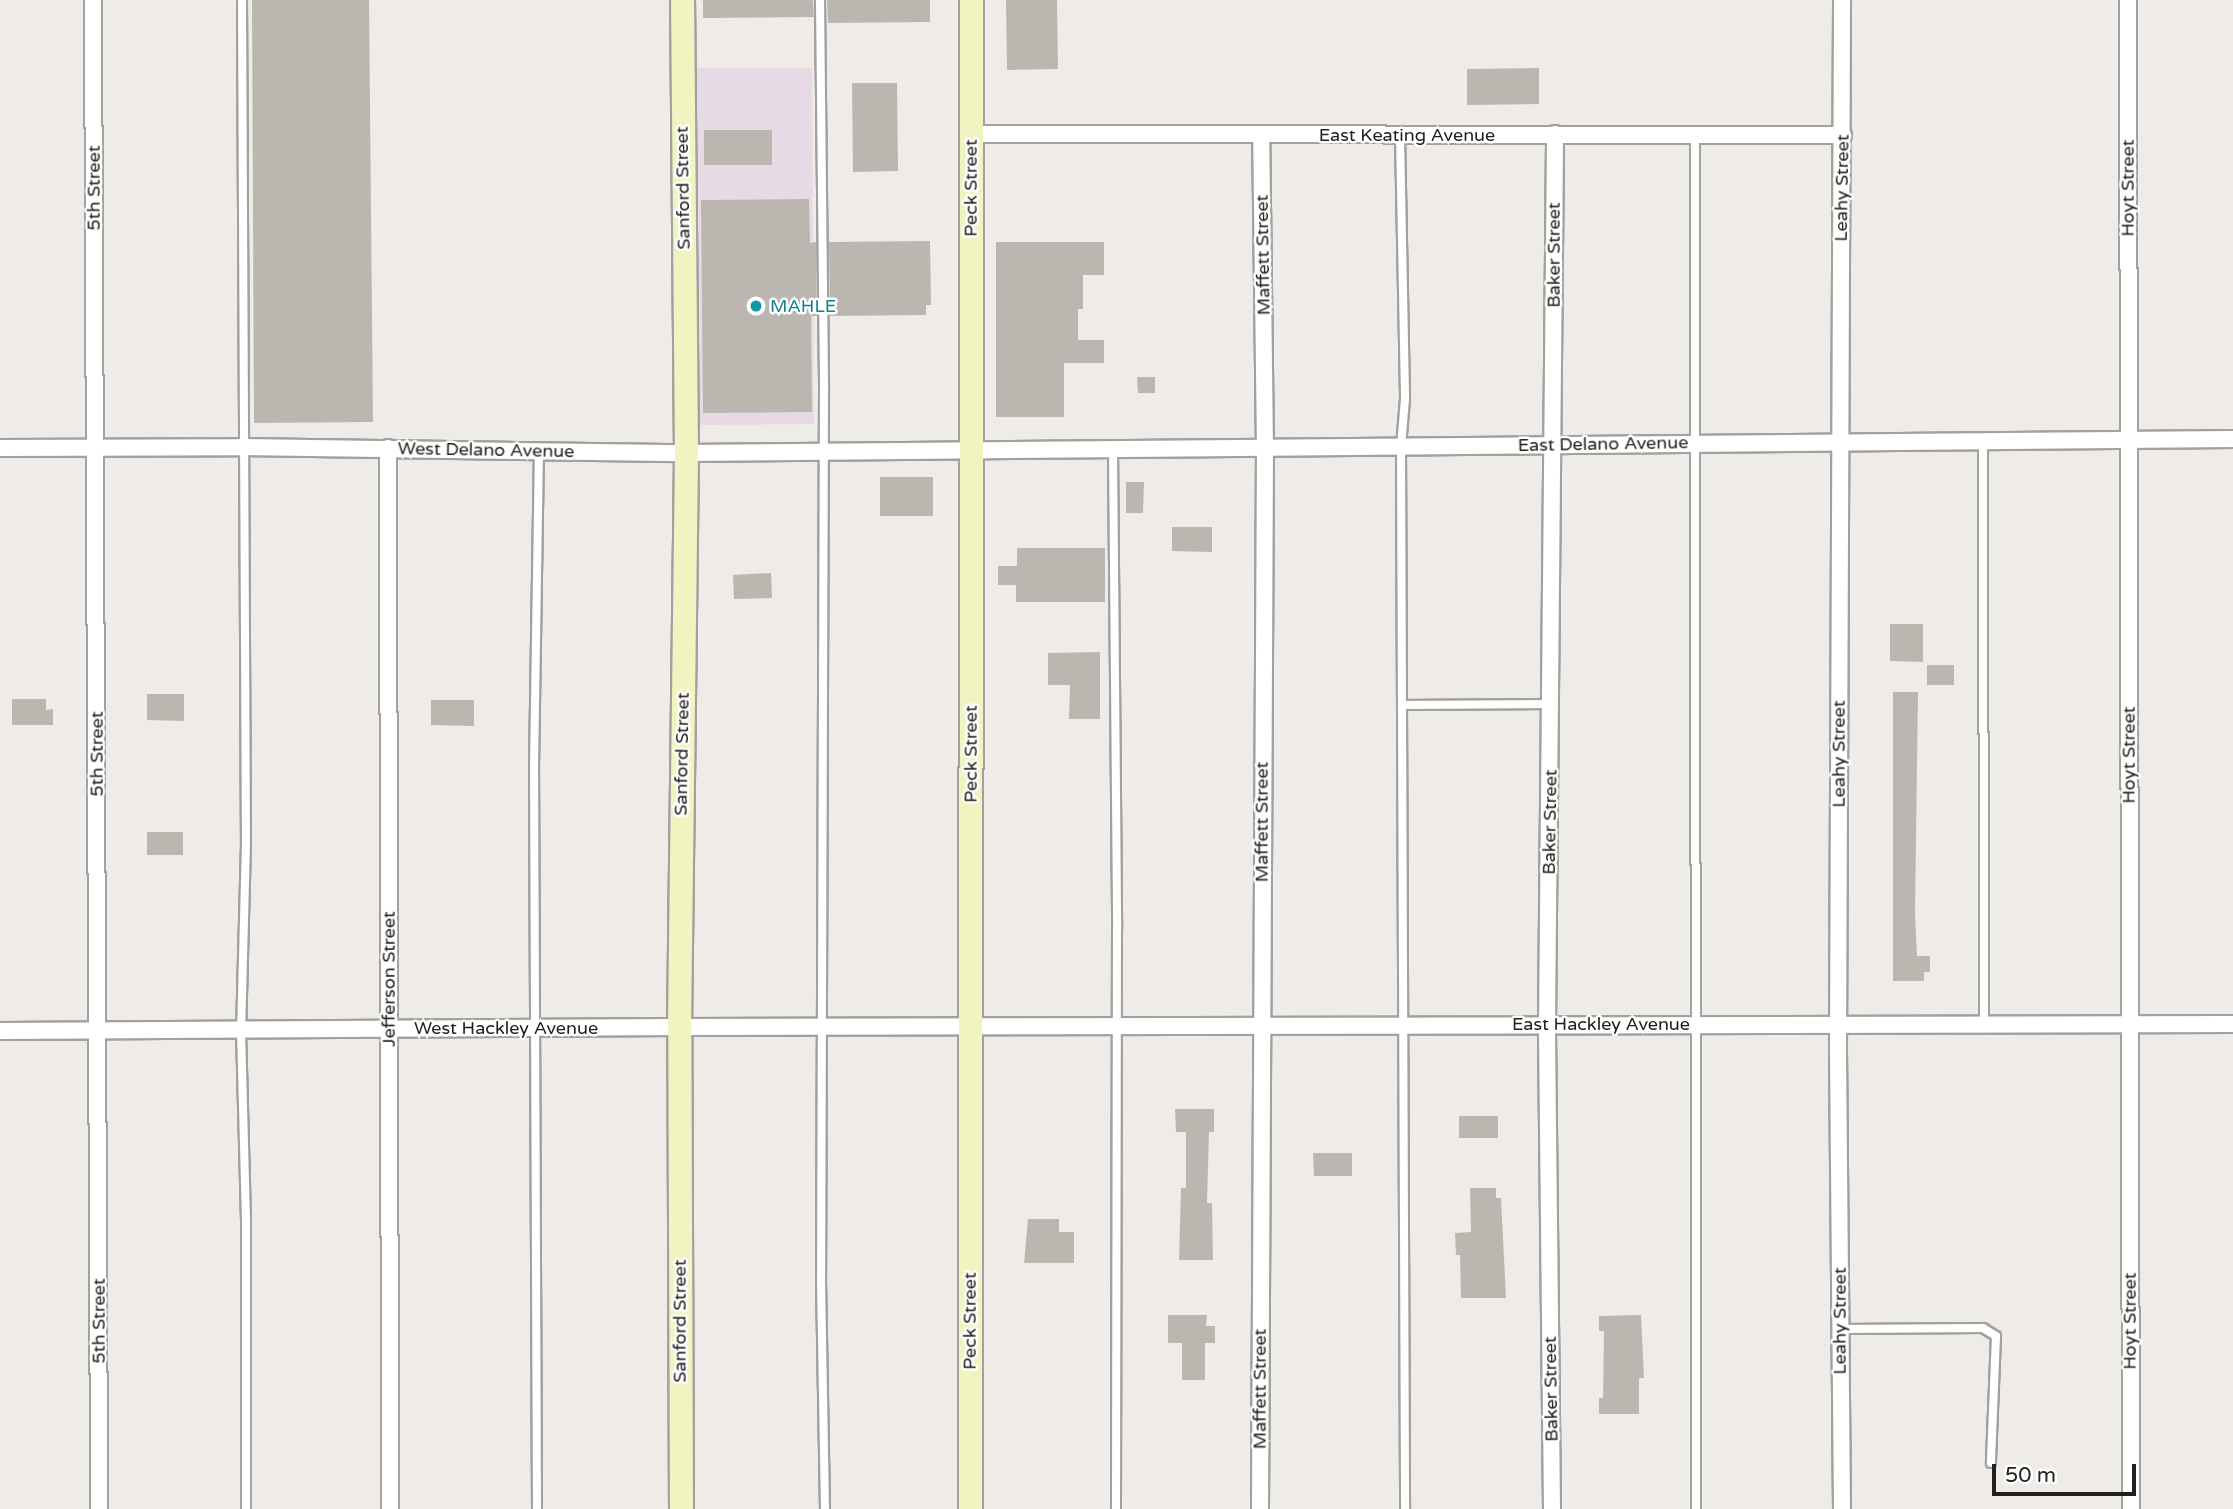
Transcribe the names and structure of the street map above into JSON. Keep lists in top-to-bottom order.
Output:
{
  "streets": {
    "street": [
      "East Keating Avenue",
      "5th Street",
      "Sanford Street",
      "Peck Street",
      "Leahy Street",
      "Hoyt Street",
      "Maffett Street",
      "Baker Street",
      "East Delano Avenue",
      "West Delano Avenue",
      "Jefferson Street",
      "East Hackley Avenue",
      "West Hackley Avenue"
    ]
  },
  "crossings": [
    ["East Keating Avenue", "Peck Street"],
    ["East Keating Avenue", "Leahy Street"],
    ["East Keating Avenue", "Maffett Street"],
    ["East Keating Avenue", "Baker Street"],
    ["5th Street", "West Delano Avenue"],
    ["5th Street", "West Hackley Avenue"],
    ["Sanford Street", "West Delano Avenue"],
    ["Sanford Street", "West Hackley Avenue"],
    ["Peck Street", "East Delano Avenue"],
    ["Peck Street", "West Delano Avenue"],
    ["Peck Street", "East Hackley Avenue"],
    ["Peck Street", "West Hackley Avenue"],
    ["Leahy Street", "East Delano Avenue"],
    ["Leahy Street", "East Hackley Avenue"],
    ["Hoyt Street", "East Delano Avenue"],
    ["Hoyt Street", "East Hackley Avenue"],
    ["Maffett Street", "East Delano Avenue"],
    ["Maffett Street", "East Hackley Avenue"],
    ["Baker Street", "East Delano Avenue"],
    ["Baker Street", "East Hackley Avenue"],
    ["East Delano Avenue", "West Delano Avenue"],
    ["West Delano Avenue", "Jefferson Street"],
    ["Jefferson Street", "West Hackley Avenue"],
    ["East Hackley Avenue", "West Hackley Avenue"]
  ],
  "places": ["MAHLE"],
  "scale_bar": "50 m"
}
